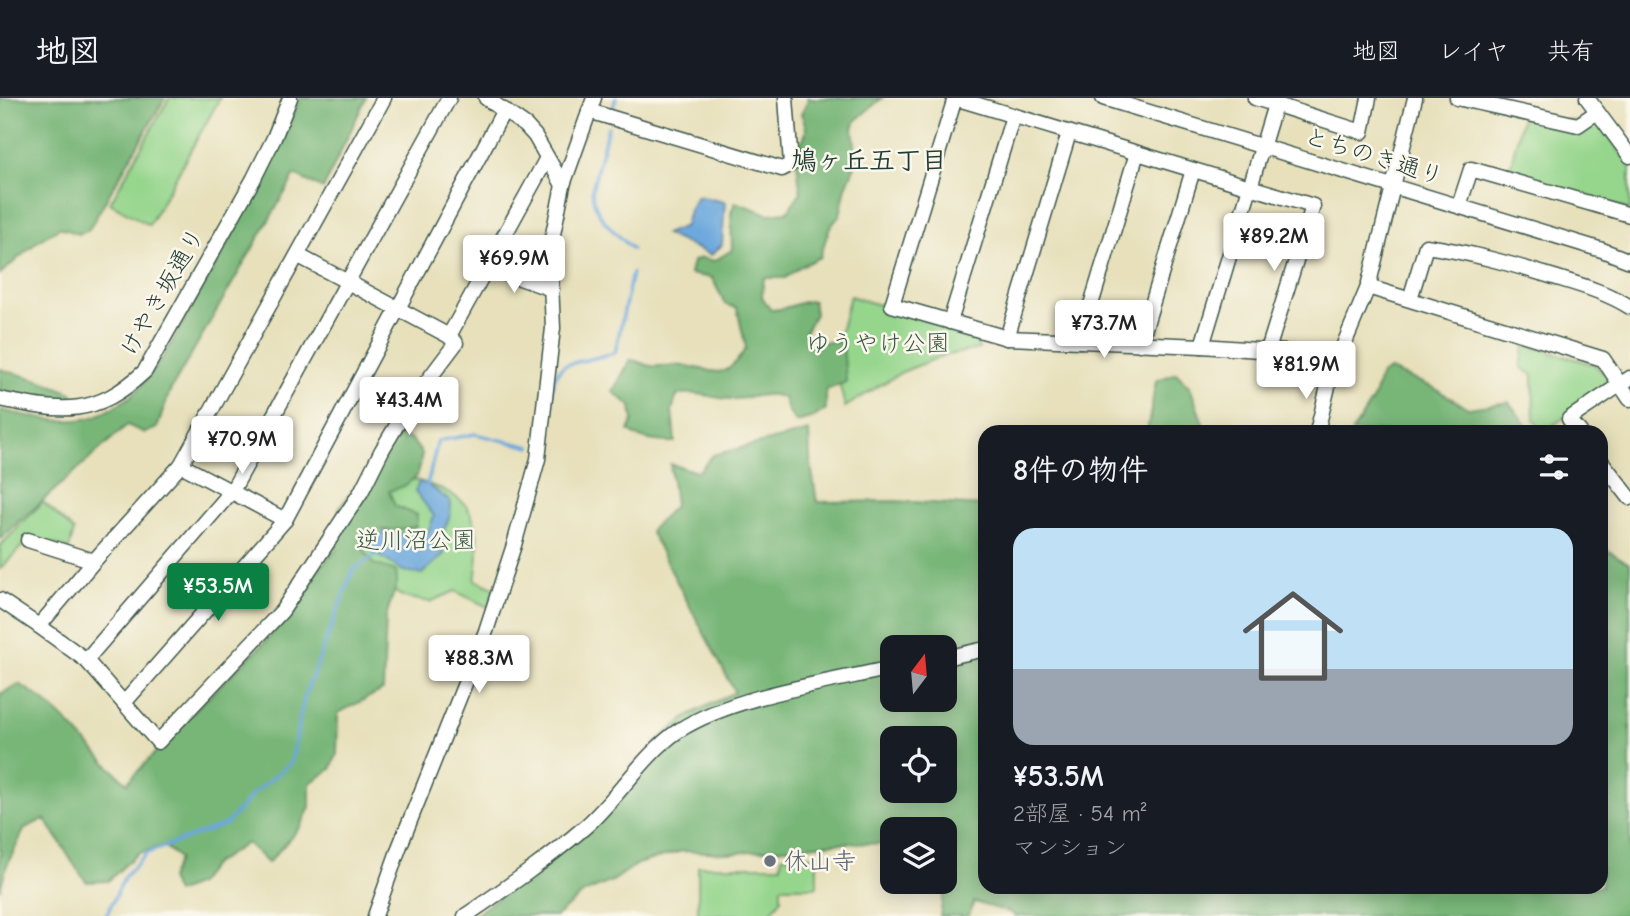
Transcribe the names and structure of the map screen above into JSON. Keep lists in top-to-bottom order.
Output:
{
  "streets": {
    "street": ["とちのき通り", "けやき坂通り"]
  },
  "districts": ["鳩ヶ丘五丁目"],
  "parks": ["ゆうやけ公園", "逆川沼公園"],
  "places": ["休山寺"],
  "north": "top",
  "page": {
    "header": "地図",
    "nav": ["地図", "レイヤ", "共有"],
    "price": [
      "¥89.2M",
      "¥69.9M",
      "¥73.7M",
      "¥81.9M",
      "¥43.4M",
      "¥70.9M",
      "¥53.5M",
      "¥88.3M"
    ],
    "heading": "8件の物件",
    "list": [
      {
        "name": "¥53.5M",
        "note": "2部屋 · 54 m² · マンション"
      }
    ]
  }
}
